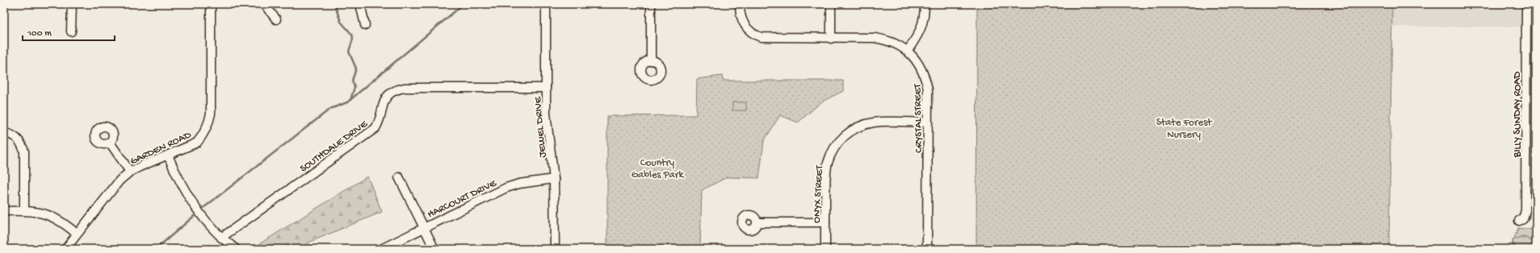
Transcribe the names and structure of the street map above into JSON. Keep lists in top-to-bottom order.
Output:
{
  "streets": {
    "street": [
      "BILLY SUNDAY ROAD",
      "CRYSTAL STREET",
      "JEWEL DRIVE",
      "SOUTHDALE DRIVE",
      "GARDEN ROAD",
      "ONYX STREET",
      "HARCOURT DRIVE"
    ]
  },
  "crossings": [
    ["CRYSTAL STREET", "ONYX STREET"],
    ["JEWEL DRIVE", "SOUTHDALE DRIVE"],
    ["JEWEL DRIVE", "HARCOURT DRIVE"]
  ],
  "parks": ["State Forest Nursery", "Country Gables Park"],
  "scale_bar": "100 m"
}
